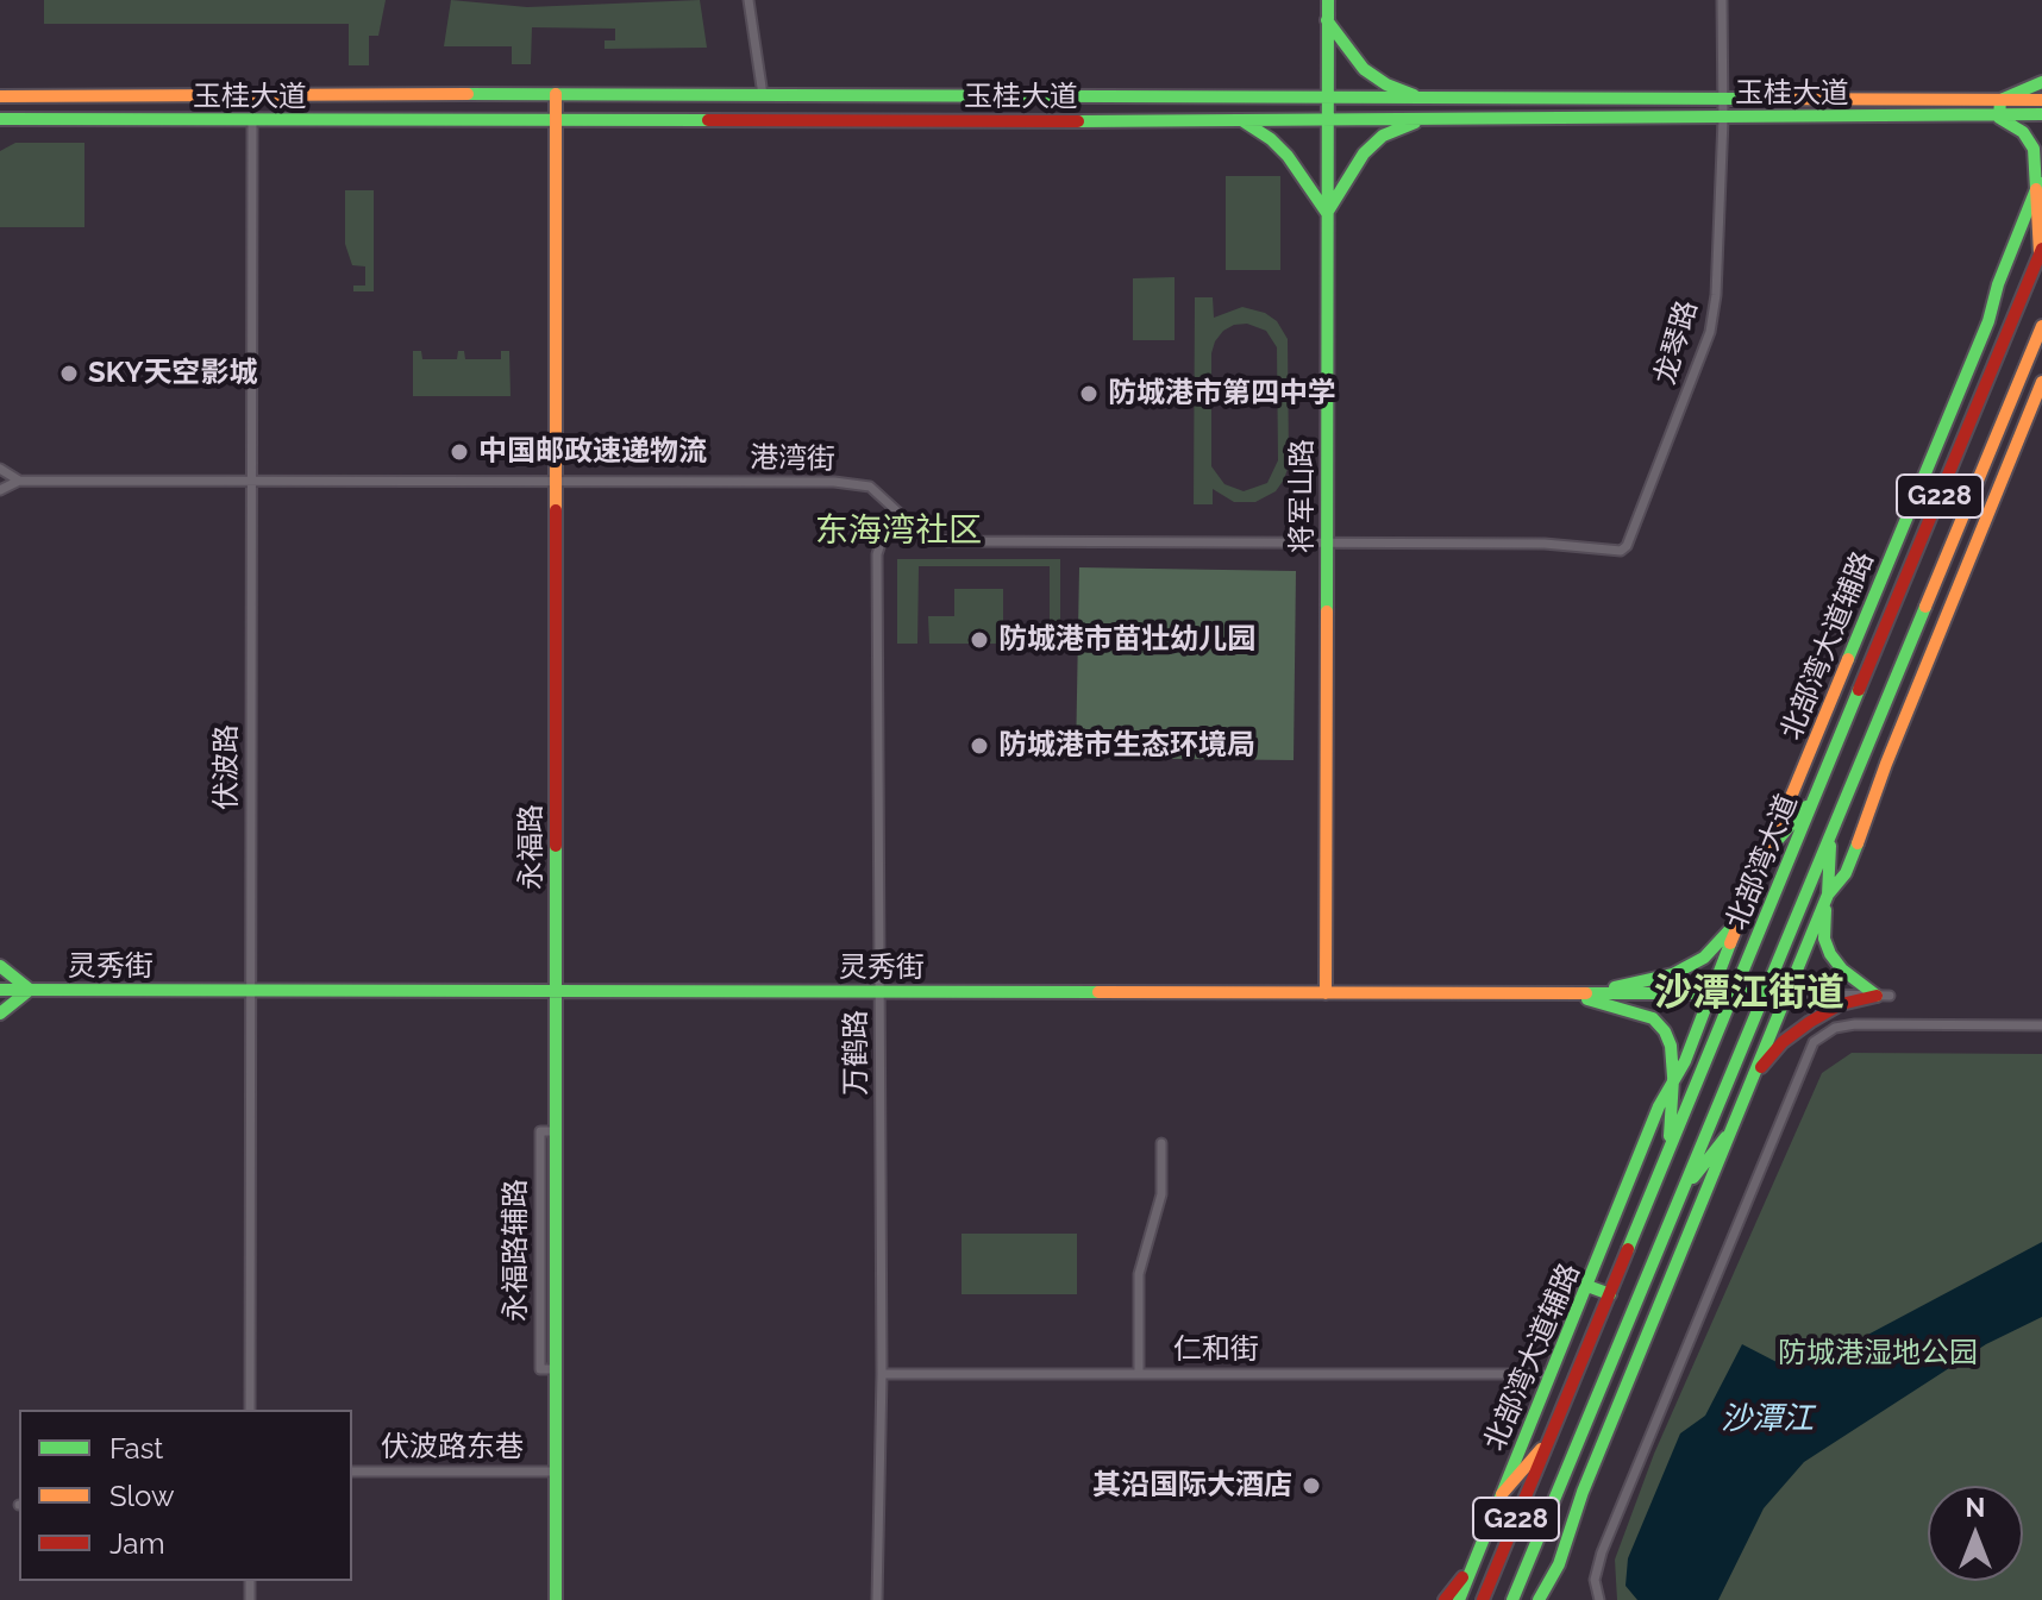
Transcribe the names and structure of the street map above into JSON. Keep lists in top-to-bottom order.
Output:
{
  "streets": {
    "main road": [
      "玉桂大道",
      "将军山路",
      "G228",
      "北部湾大道辅路",
      "永福路",
      "北部湾大道",
      "灵秀街"
    ],
    "street": [
      "龙琴路",
      "港湾街",
      "伏波路",
      "万鹤路",
      "仁和街",
      "伏波路东巷"
    ]
  },
  "crossings": [
    ["玉桂大道", "龙琴路"],
    ["玉桂大道", "将军山路"],
    ["玉桂大道", "伏波路"],
    ["玉桂大道", "永福路"],
    ["龙琴路", "港湾街"],
    ["港湾街", "将军山路"],
    ["港湾街", "伏波路"],
    ["港湾街", "永福路"],
    ["港湾街", "万鹤路"],
    ["将军山路", "灵秀街"],
    ["北部湾大道辅路", "灵秀街"],
    ["北部湾大道辅路", "仁和街"],
    ["伏波路", "灵秀街"],
    ["永福路", "灵秀街"],
    ["永福路", "伏波路东巷"],
    ["北部湾大道", "灵秀街"],
    ["灵秀街", "万鹤路"],
    ["万鹤路", "仁和街"]
  ],
  "districts": ["东海湾社区", "沙潭江街道"],
  "water": ["沙潭江"],
  "parks": ["防城港湿地公园"],
  "places": [
    "SKY天空影城",
    "防城港市第四中学",
    "中国邮政速递物流",
    "防城港市苗壮幼儿园",
    "防城港市生态环境局",
    "其沿国际大酒店"
  ],
  "legend": ["Fast", "Slow", "Jam"],
  "north": "top"
}
